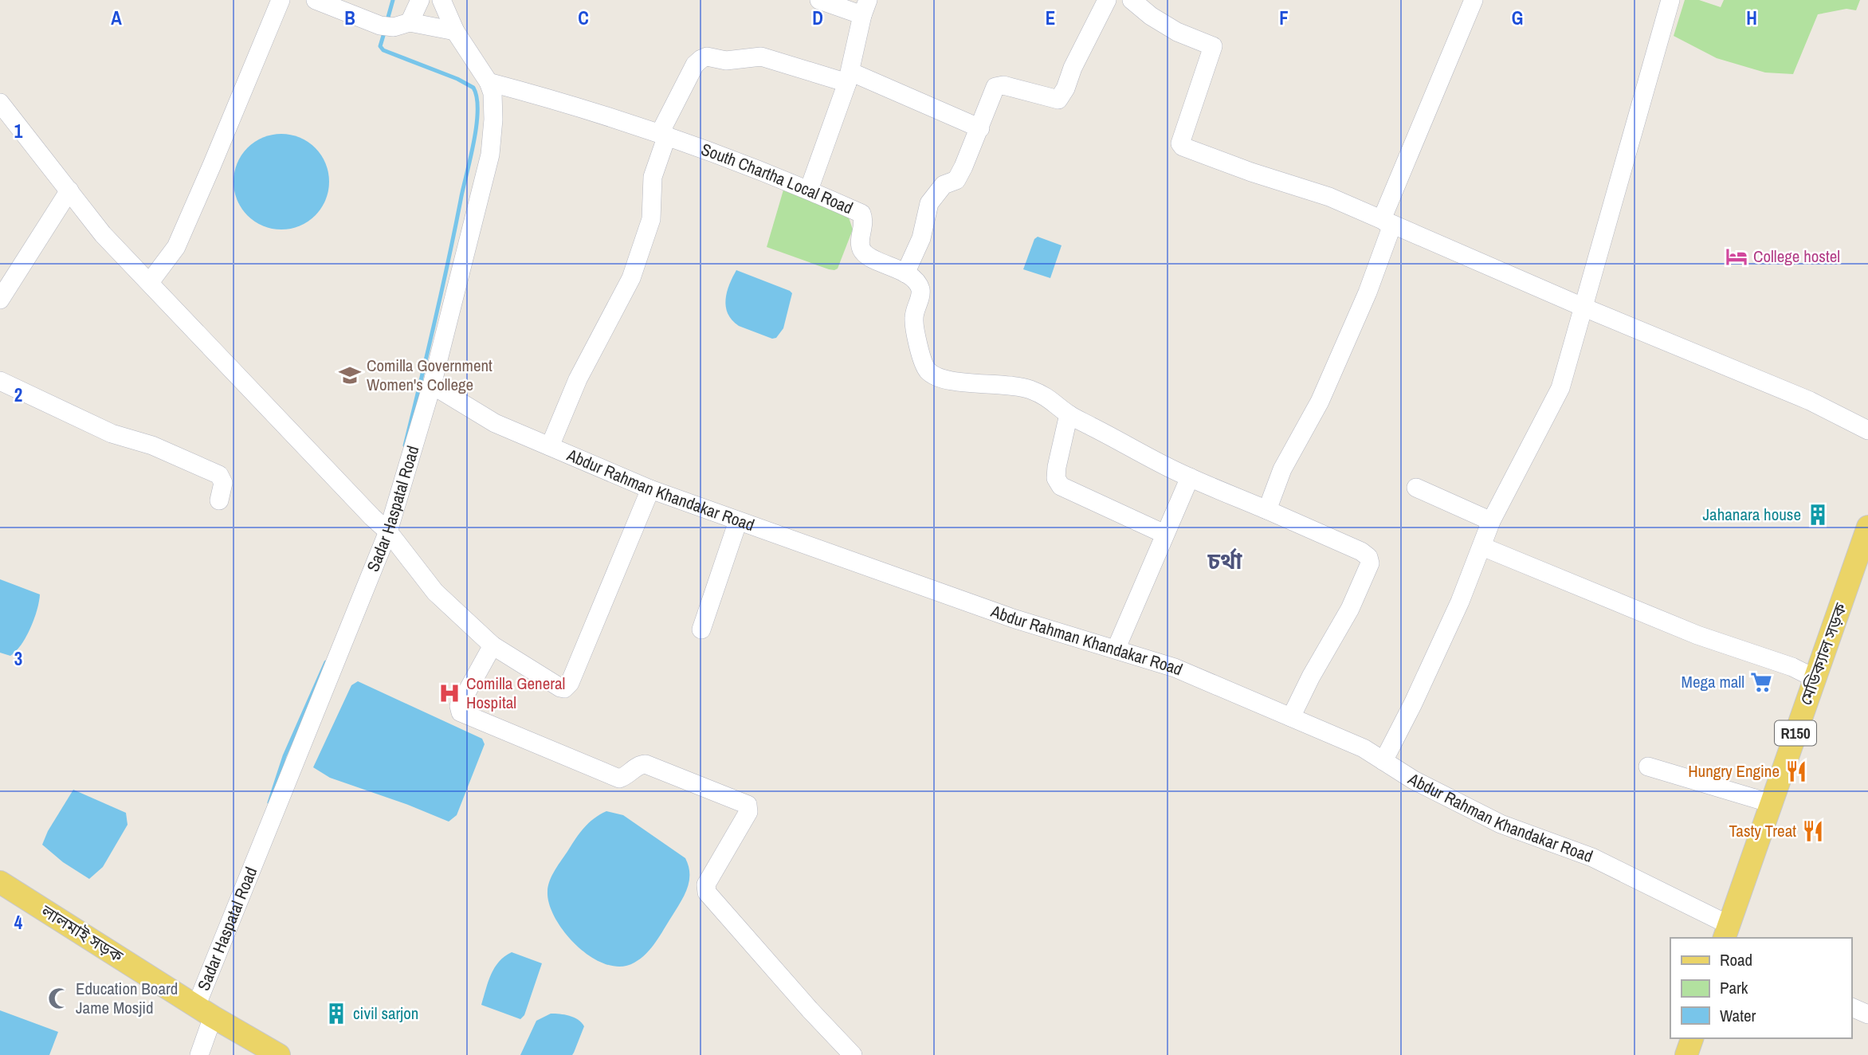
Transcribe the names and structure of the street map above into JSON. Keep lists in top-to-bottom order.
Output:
{
  "streets": {
    "main road": ["মেডিক্যাল সড়ক", "R150", "লালমাই সড়ক"],
    "street": ["South Chartha Local Road", "Abdur Rahman Khandakar Road", "Sadar Haspatal Road"]
  },
  "crossings": [
    ["South Chartha Local Road", "Sadar Haspatal Road"],
    ["Abdur Rahman Khandakar Road", "Sadar Haspatal Road"],
    ["Abdur Rahman Khandakar Road", "মেডিক্যাল সড়ক"],
    ["Sadar Haspatal Road", "লালমাই সড়ক"]
  ],
  "districts": ["চর্থা"],
  "places": {
    "hotel": ["College hostel"],
    "school or university": ["Comilla Government Women's College"],
    "building": ["Jahanara house", "civil sarjon"],
    "supermarket": ["Mega mall"],
    "hospital": ["Comilla General Hospital"],
    "restaurant": ["Hungry Engine", "Tasty Treat"],
    "mosque": ["Education Board Jame Mosjid"]
  },
  "legend": ["Road", "Park", "Water"],
  "grid": {
    "columns": [
      "A",
      "B",
      "C",
      "D",
      "E",
      "F",
      "G",
      "H"
    ],
    "rows": [
      "1",
      "2",
      "3",
      "4"
    ]
  }
}
